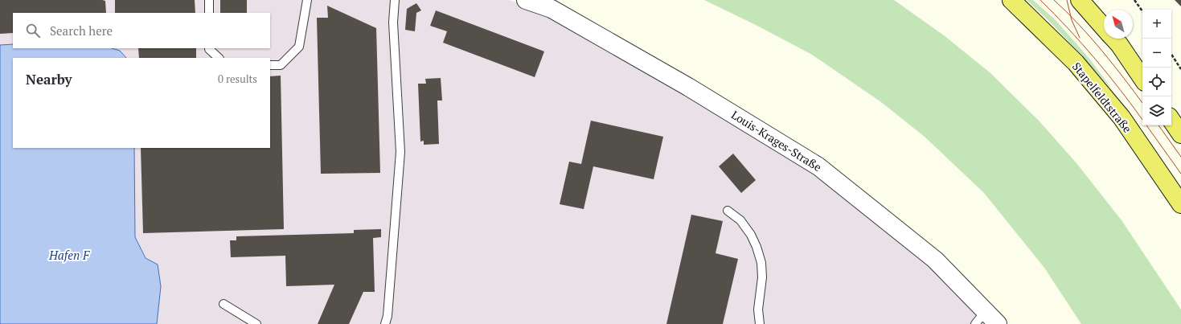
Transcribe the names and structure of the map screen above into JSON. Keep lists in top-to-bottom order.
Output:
{
  "streets": {
    "main road": ["Stapelfeldtstraße"],
    "street": ["Louis-Krages-Straße"]
  },
  "water": ["Hafen F"],
  "north": "top left",
  "page": {
    "map_buttons": ["+", "−"],
    "search": "Search here",
    "heading": ["Nearby", "0 results"]
  }
}
